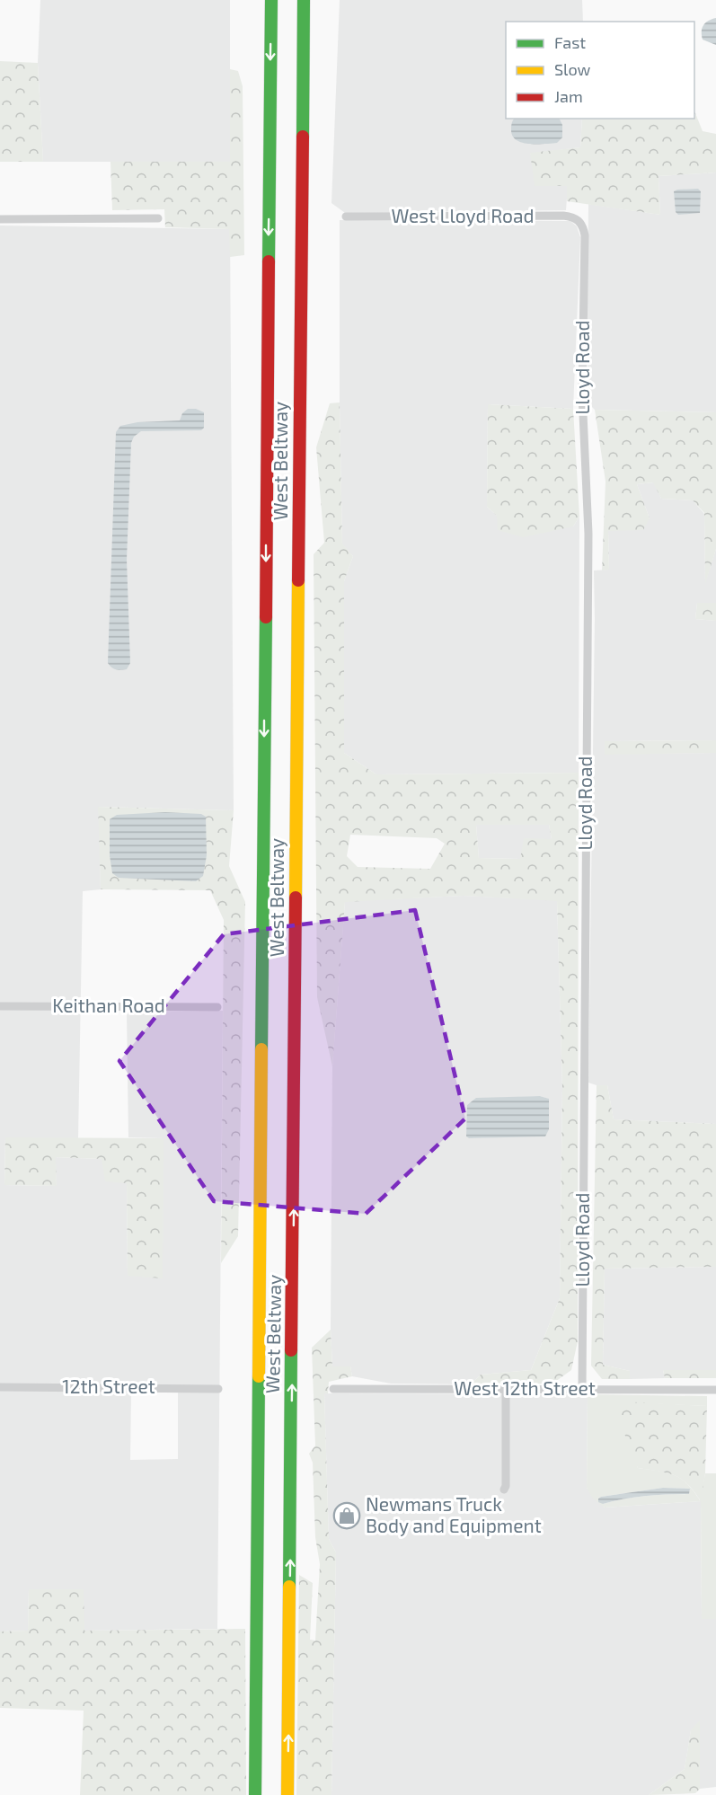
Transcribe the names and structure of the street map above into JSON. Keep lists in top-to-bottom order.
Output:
{
  "streets": {
    "highway": ["West Beltway"],
    "street": [
      "West Lloyd Road",
      "Lloyd Road",
      "Keithan Road",
      "12th Street",
      "West 12th Street"
    ]
  },
  "crossings": [
    ["West Lloyd Road", "Lloyd Road"],
    ["Lloyd Road", "West 12th Street"]
  ],
  "places": {
    "shop": ["Newmans Truck Body and Equipment"]
  },
  "legend": ["Fast", "Slow", "Jam"]
}
